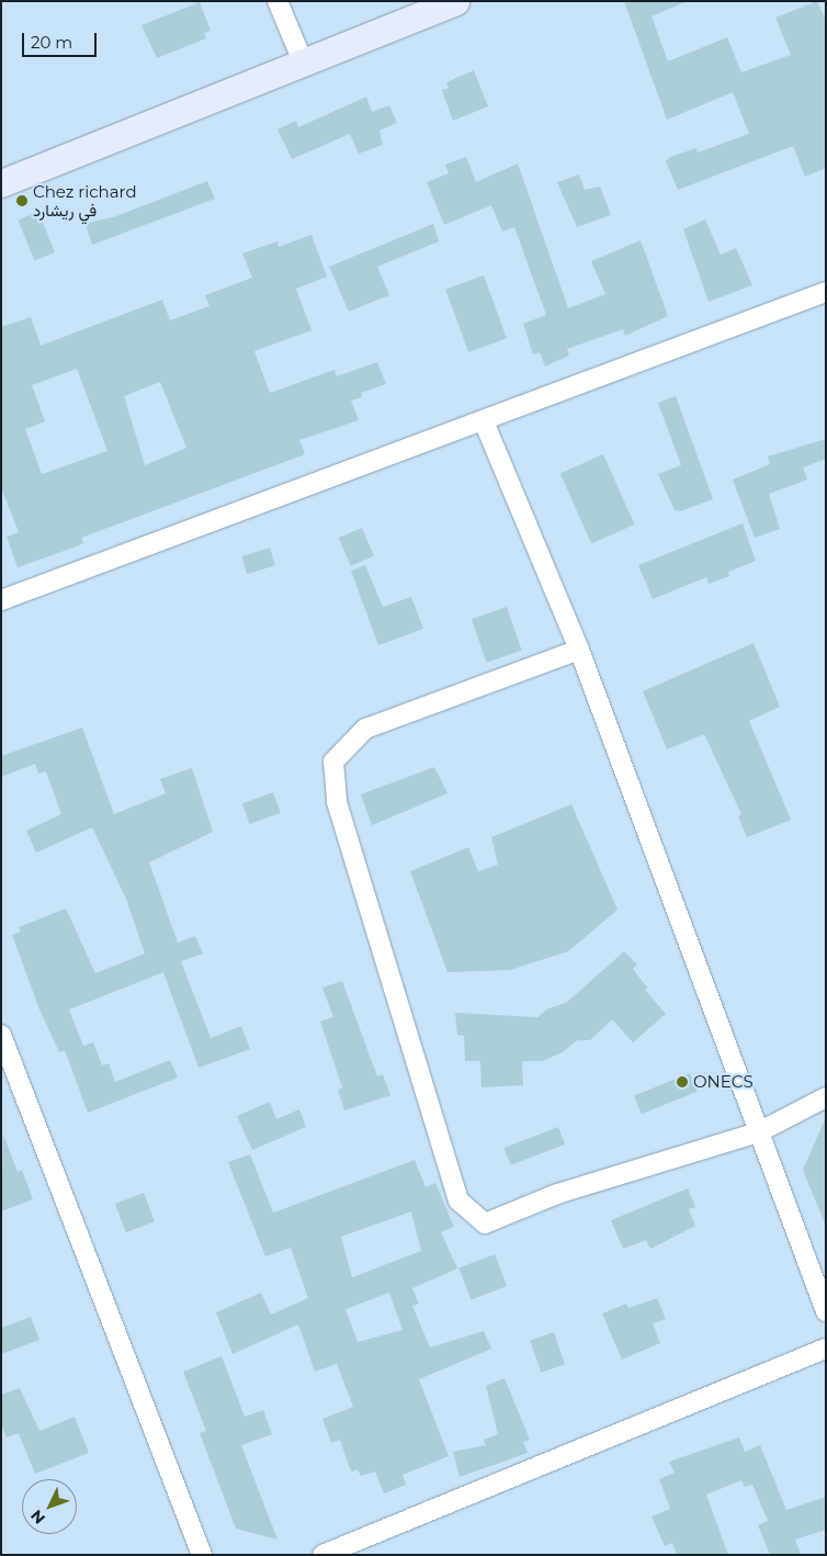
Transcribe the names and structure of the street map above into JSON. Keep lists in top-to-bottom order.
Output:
{
  "places": ["Chez richard في ريشارد", "ONECS"],
  "scale_bar": "20 m",
  "north": "bottom left"
}
